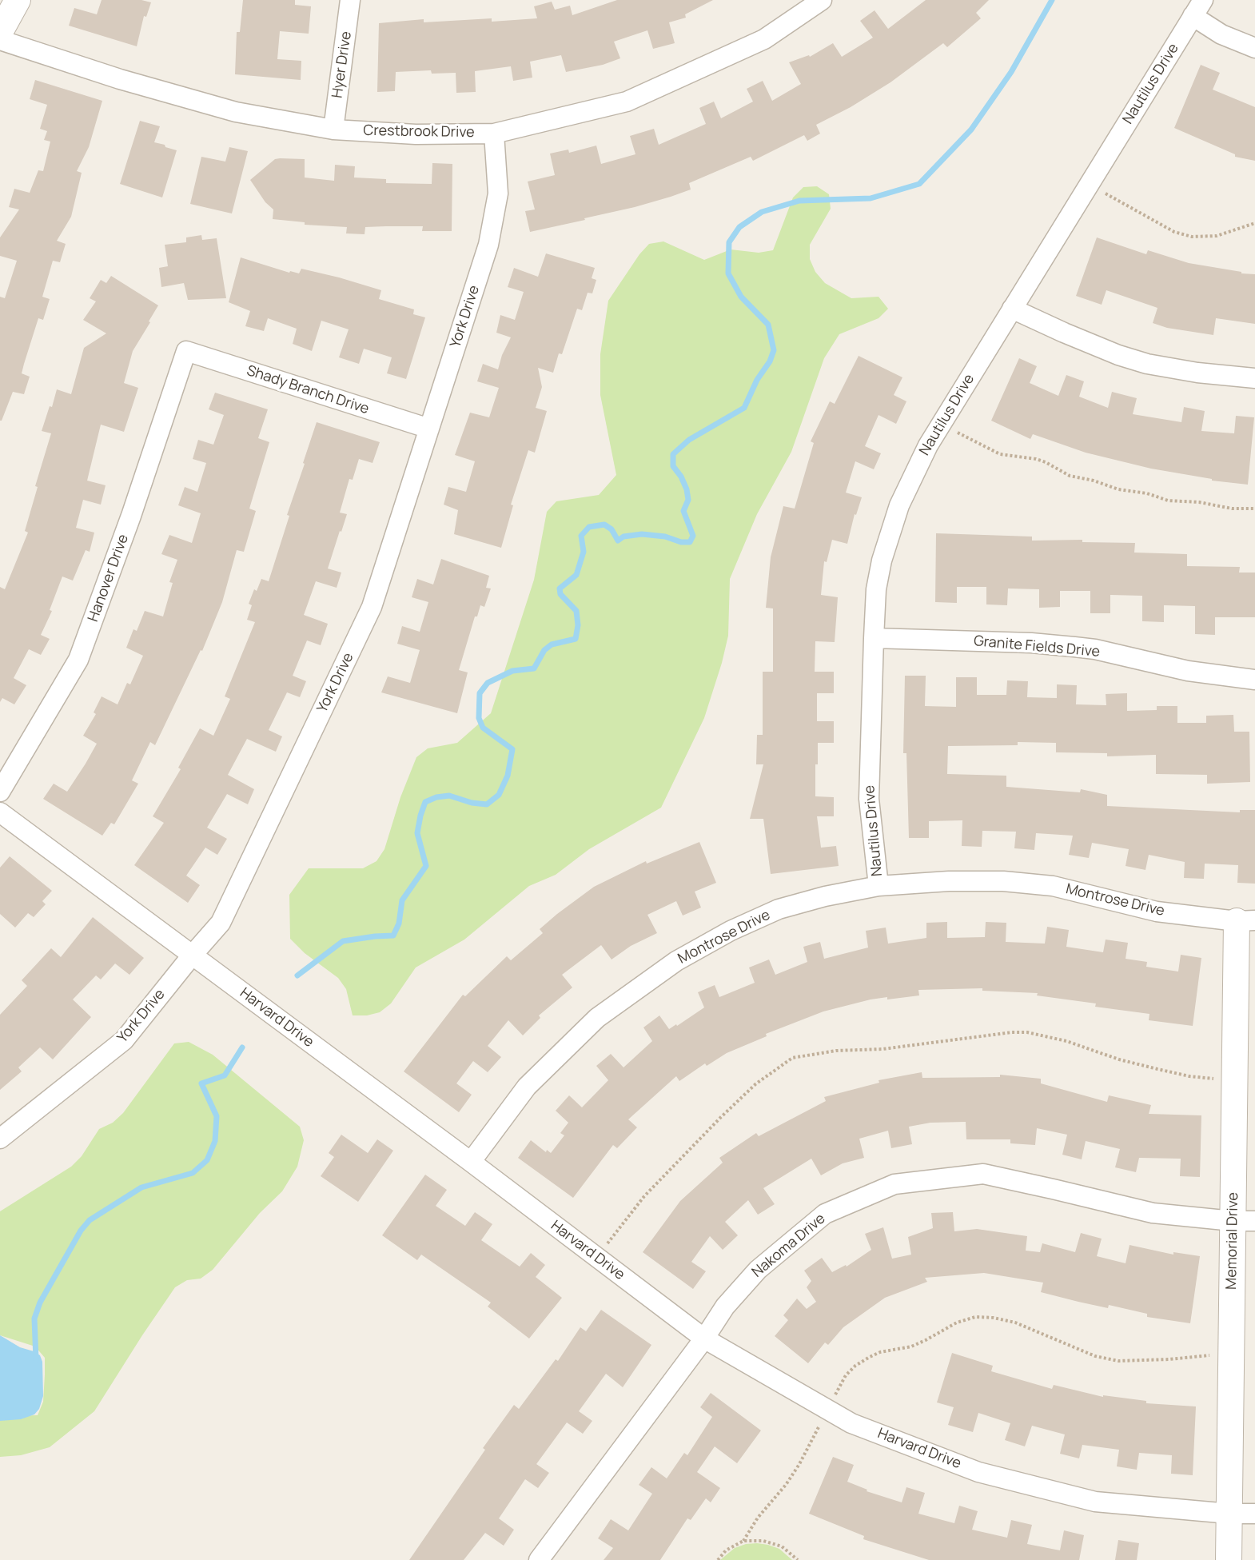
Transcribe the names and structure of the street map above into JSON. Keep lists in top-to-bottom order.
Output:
{
  "streets": {
    "street": [
      "Hyer Drive",
      "Nautilus Drive",
      "Crestbrook Drive",
      "York Drive",
      "Shady Branch Drive",
      "Hanover Drive",
      "Granite Fields Drive",
      "Montrose Drive",
      "Harvard Drive",
      "Memorial Drive",
      "Nakoma Drive"
    ]
  },
  "crossings": [
    ["Hyer Drive", "Crestbrook Drive"],
    ["Nautilus Drive", "Granite Fields Drive"],
    ["Nautilus Drive", "Montrose Drive"],
    ["Crestbrook Drive", "York Drive"],
    ["York Drive", "Shady Branch Drive"],
    ["York Drive", "Harvard Drive"],
    ["Shady Branch Drive", "Hanover Drive"],
    ["Montrose Drive", "Harvard Drive"],
    ["Montrose Drive", "Memorial Drive"],
    ["Harvard Drive", "Memorial Drive"],
    ["Harvard Drive", "Nakoma Drive"],
    ["Memorial Drive", "Nakoma Drive"]
  ]
}
